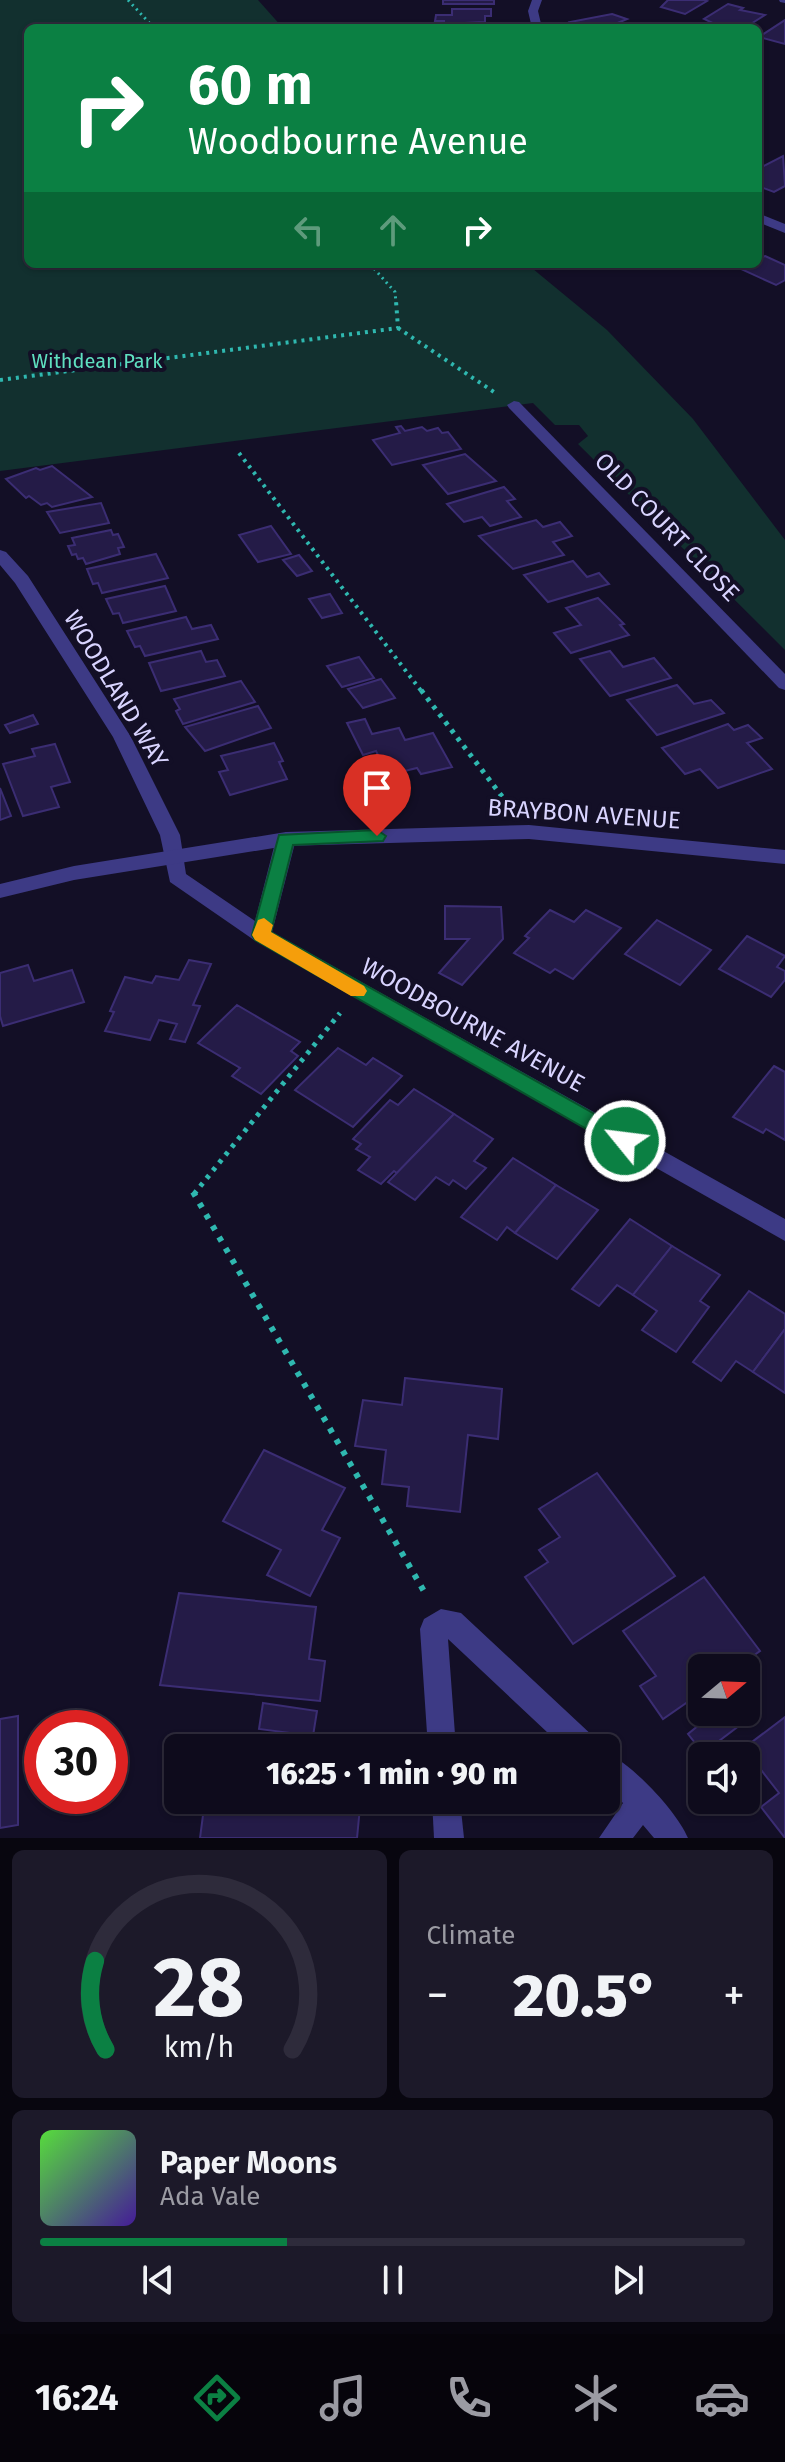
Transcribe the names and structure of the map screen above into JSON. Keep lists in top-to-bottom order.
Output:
{
  "streets": {
    "street": [
      "OLD COURT CLOSE",
      "WOODLAND WAY",
      "BRAYBON AVENUE",
      "WOODBOURNE AVENUE"
    ]
  },
  "crossings": [
    ["WOODLAND WAY", "BRAYBON AVENUE"],
    ["WOODLAND WAY", "WOODBOURNE AVENUE"],
    ["BRAYBON AVENUE", "WOODBOURNE AVENUE"]
  ],
  "parks": ["Withdean Park"],
  "north": "right",
  "page": {
    "turn": ["60 m", "Woodbourne Avenue"],
    "limit": "30",
    "trip": "16:25 · 1 min · 90 m",
    "tile": "Climate",
    "heat": ["−", "20.5°", "+"],
    "song": ["Paper Moons", "Ada Vale"],
    "tabs": "16:24",
    "gauge": ["28", "km/h"]
  }
}
